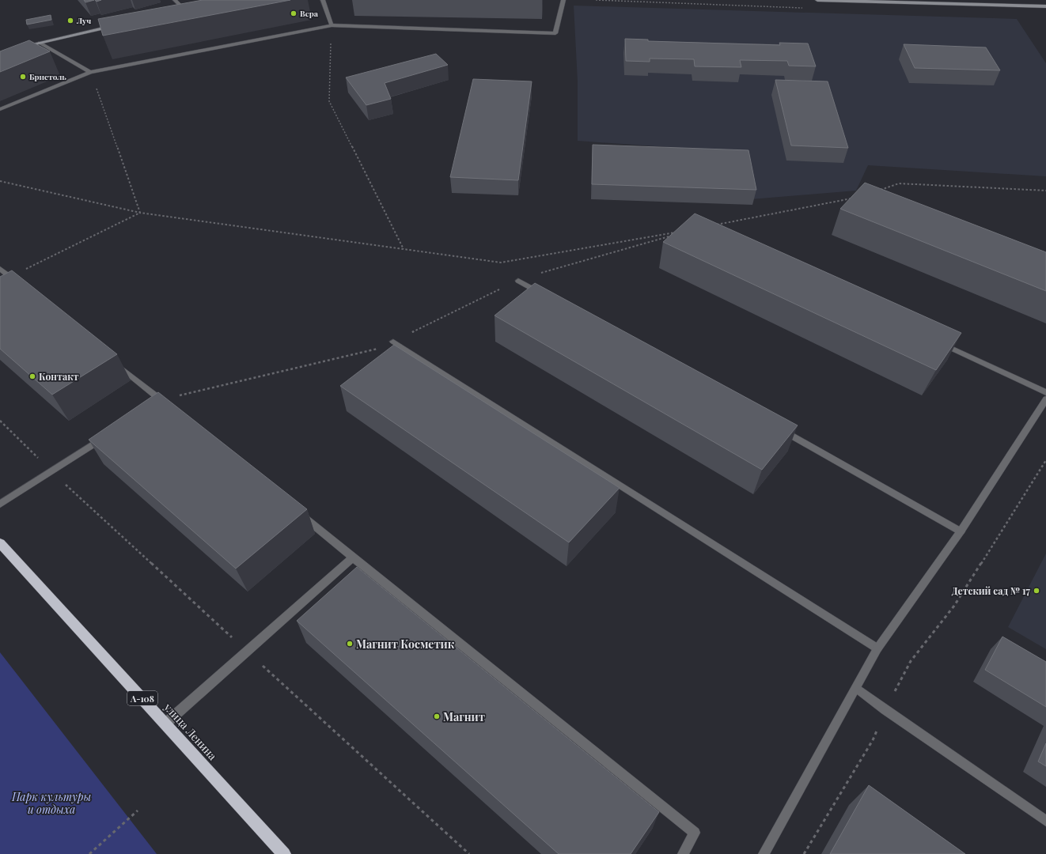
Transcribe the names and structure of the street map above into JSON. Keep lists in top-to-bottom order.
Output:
{
  "streets": {
    "highway": ["А-108", "улица Ленина"]
  },
  "parks": ["Парк культуры и отдыха"],
  "places": [
    "Вера",
    "Луч",
    "Бристоль",
    "Контакт",
    "Детский сад № 17",
    "Магнит Косметик",
    "Магнит"
  ]
}
